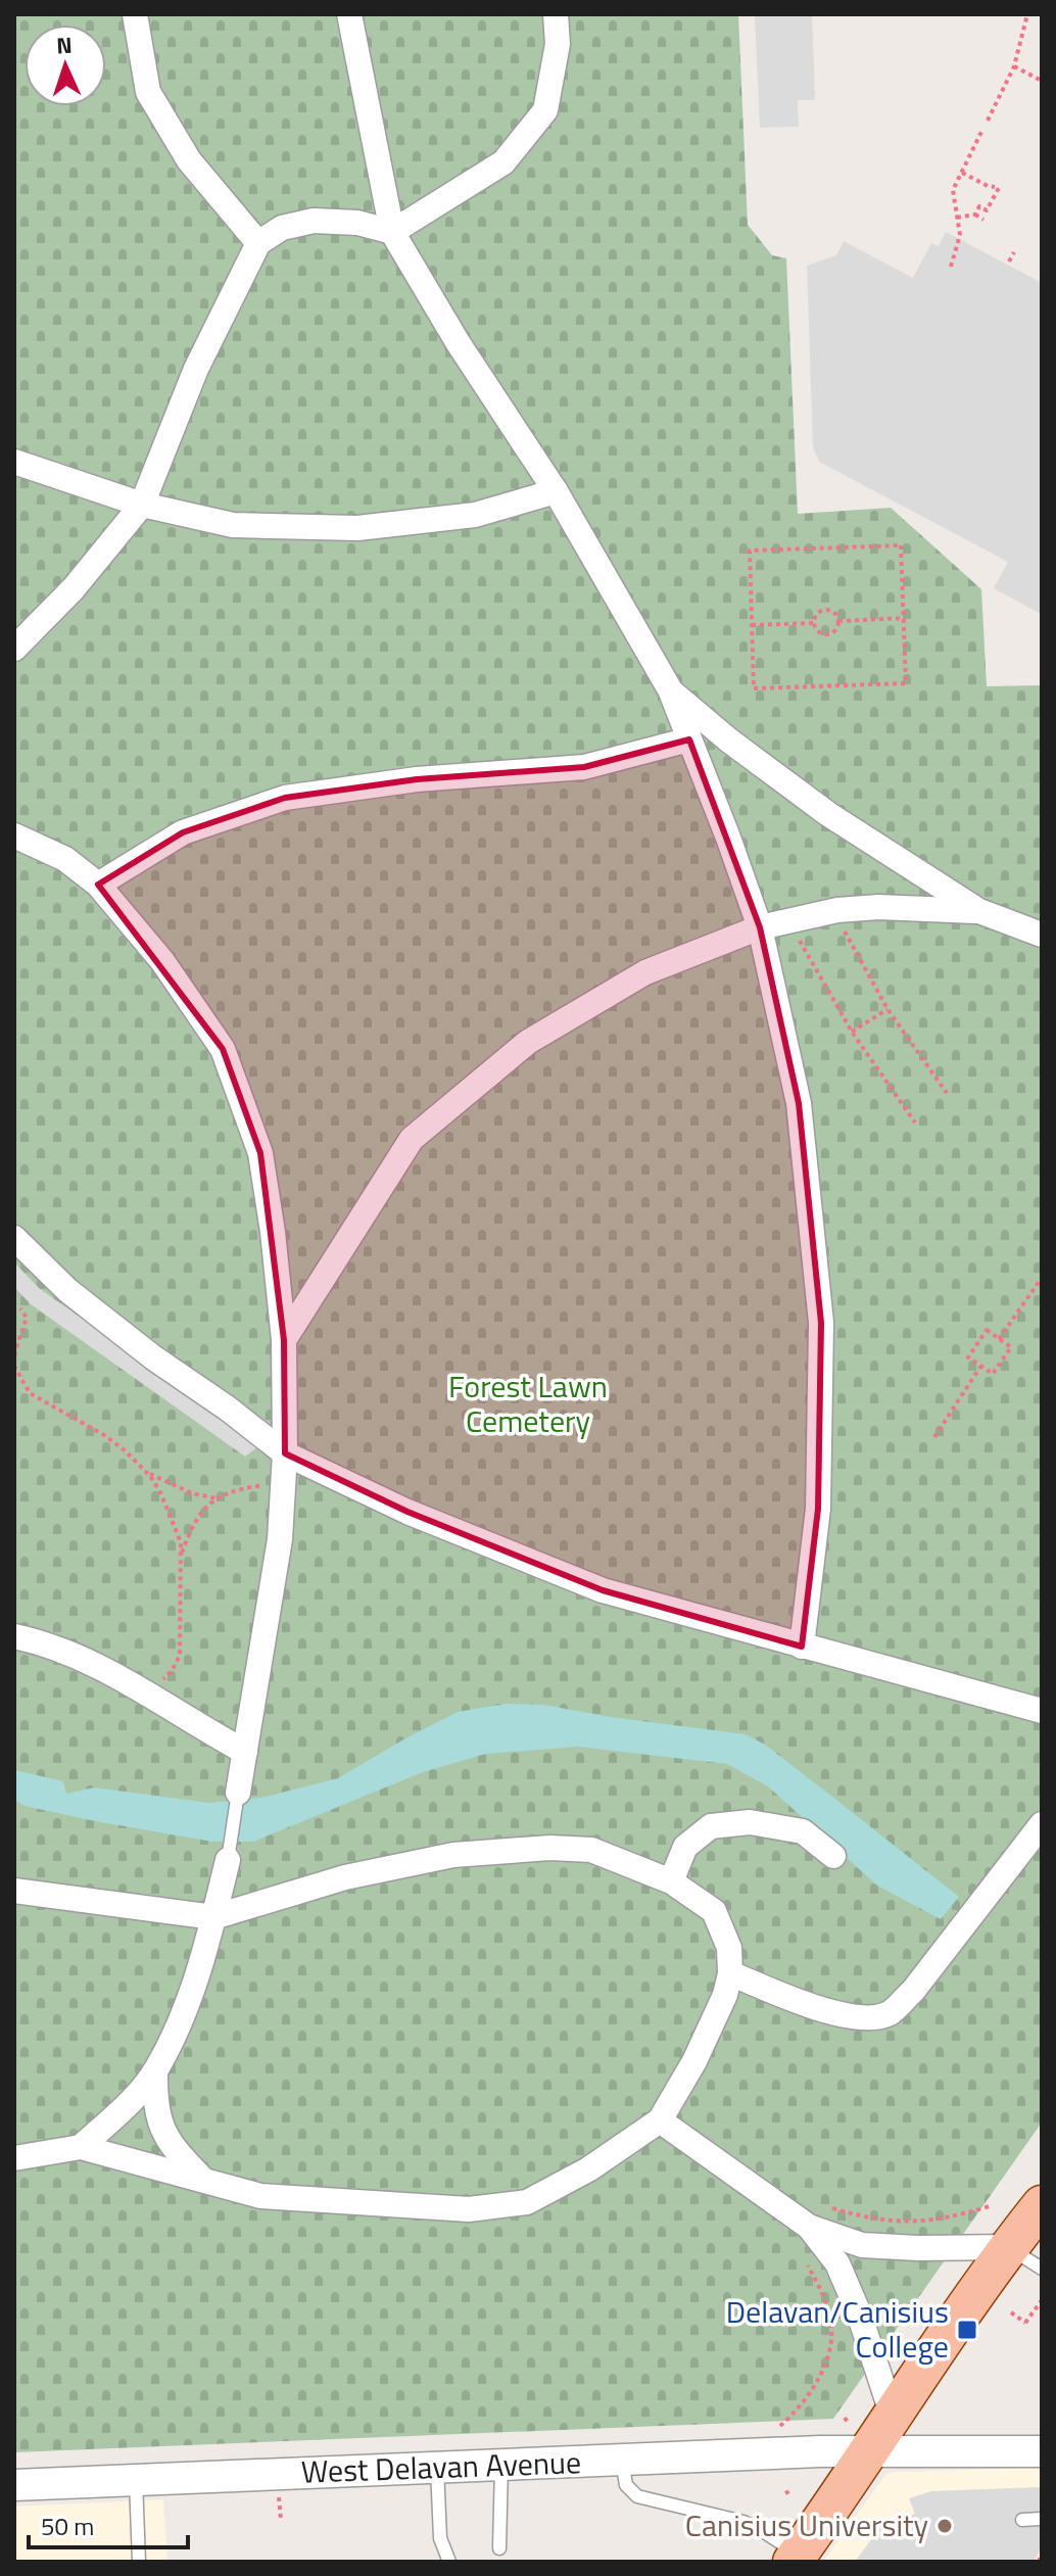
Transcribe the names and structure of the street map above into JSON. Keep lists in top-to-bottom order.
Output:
{
  "streets": {
    "street": ["West Delavan Avenue"]
  },
  "parks": ["Forest Lawn Cemetery"],
  "places": {
    "transit": ["Delavan/Canisius College"],
    "other": ["Canisius University"]
  },
  "scale_bar": "50 m",
  "north": "top"
}
